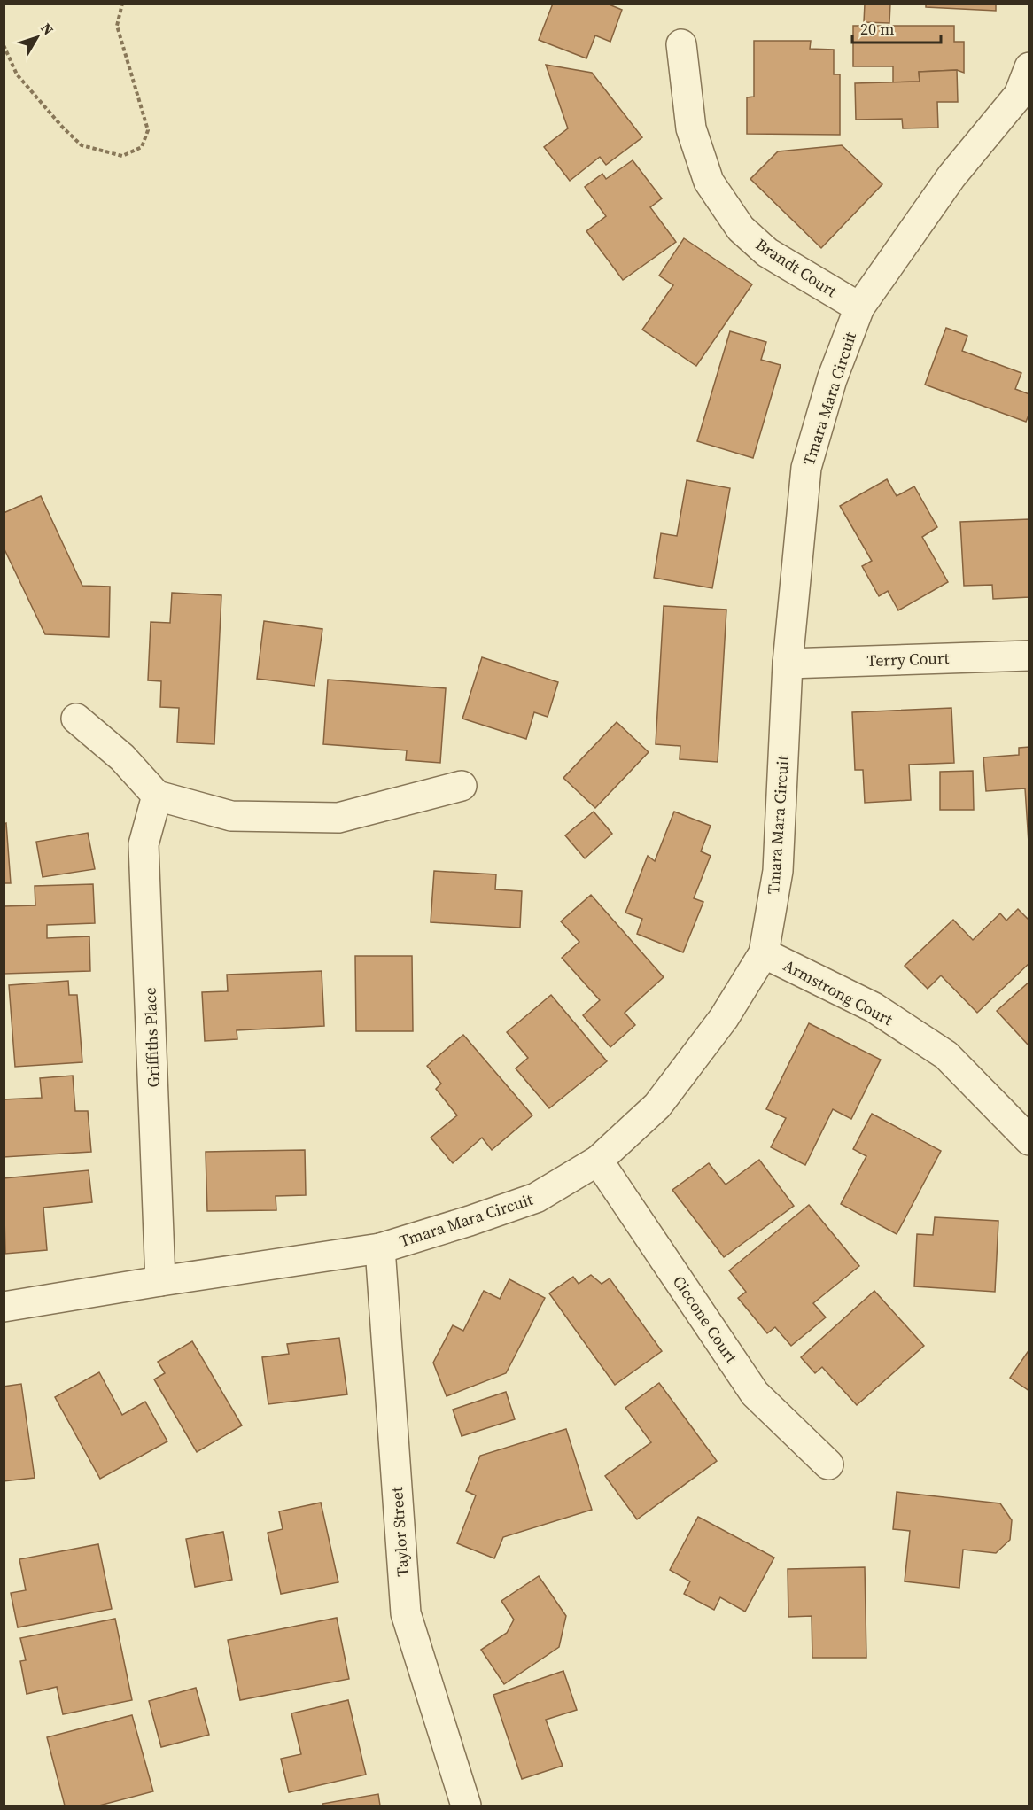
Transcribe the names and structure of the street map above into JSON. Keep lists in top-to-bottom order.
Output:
{
  "streets": {
    "street": [
      "Brandt Court",
      "Tmara Mara Circuit",
      "Terry Court",
      "Armstrong Court",
      "Griffiths Place",
      "Ciccone Court",
      "Taylor Street"
    ]
  },
  "crossings": [
    ["Brandt Court", "Tmara Mara Circuit"],
    ["Tmara Mara Circuit", "Terry Court"],
    ["Tmara Mara Circuit", "Armstrong Court"],
    ["Tmara Mara Circuit", "Griffiths Place"],
    ["Tmara Mara Circuit", "Ciccone Court"],
    ["Tmara Mara Circuit", "Taylor Street"]
  ],
  "scale_bar": "20 m",
  "north": "top right"
}
